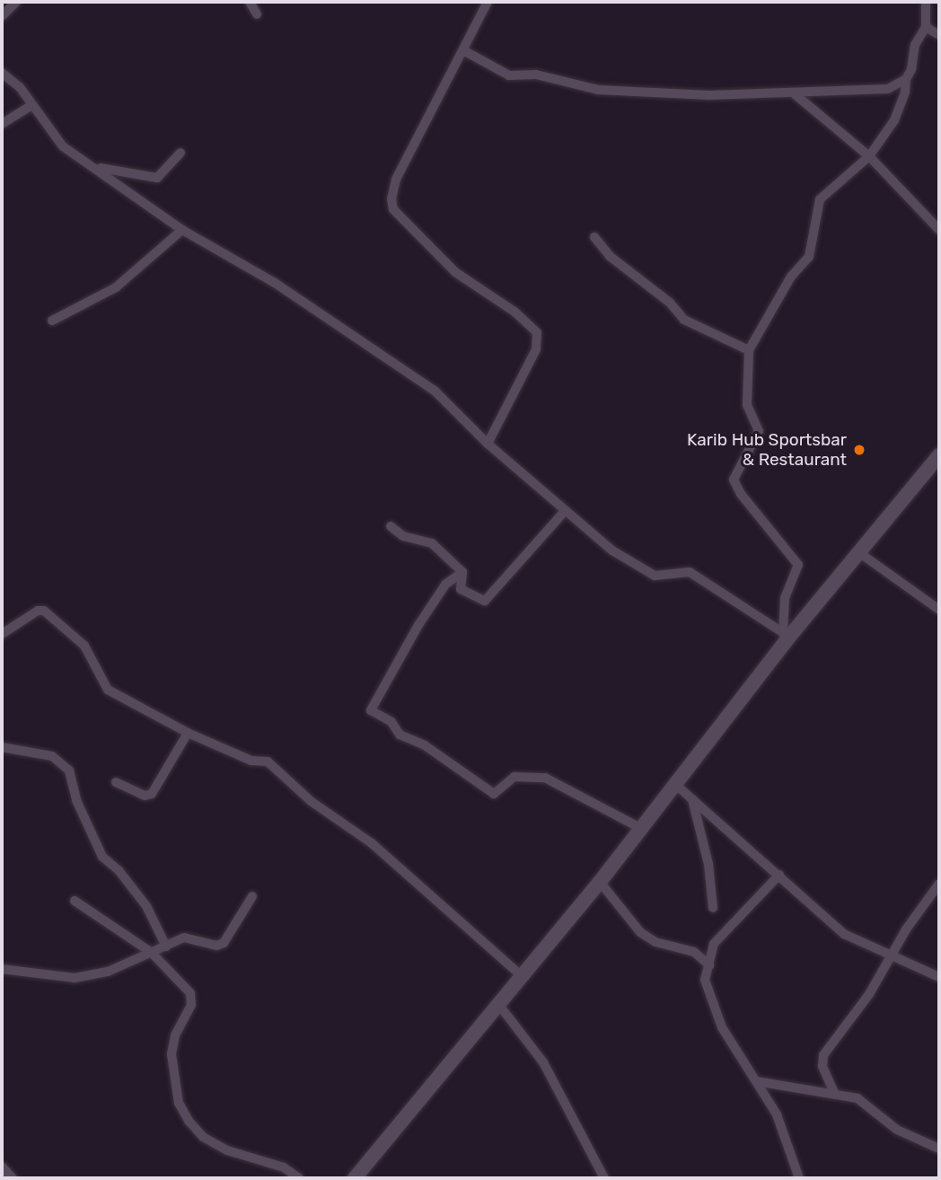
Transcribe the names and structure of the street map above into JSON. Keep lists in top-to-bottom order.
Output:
{
  "places": ["Karib Hub Sportsbar & Restaurant"]
}
